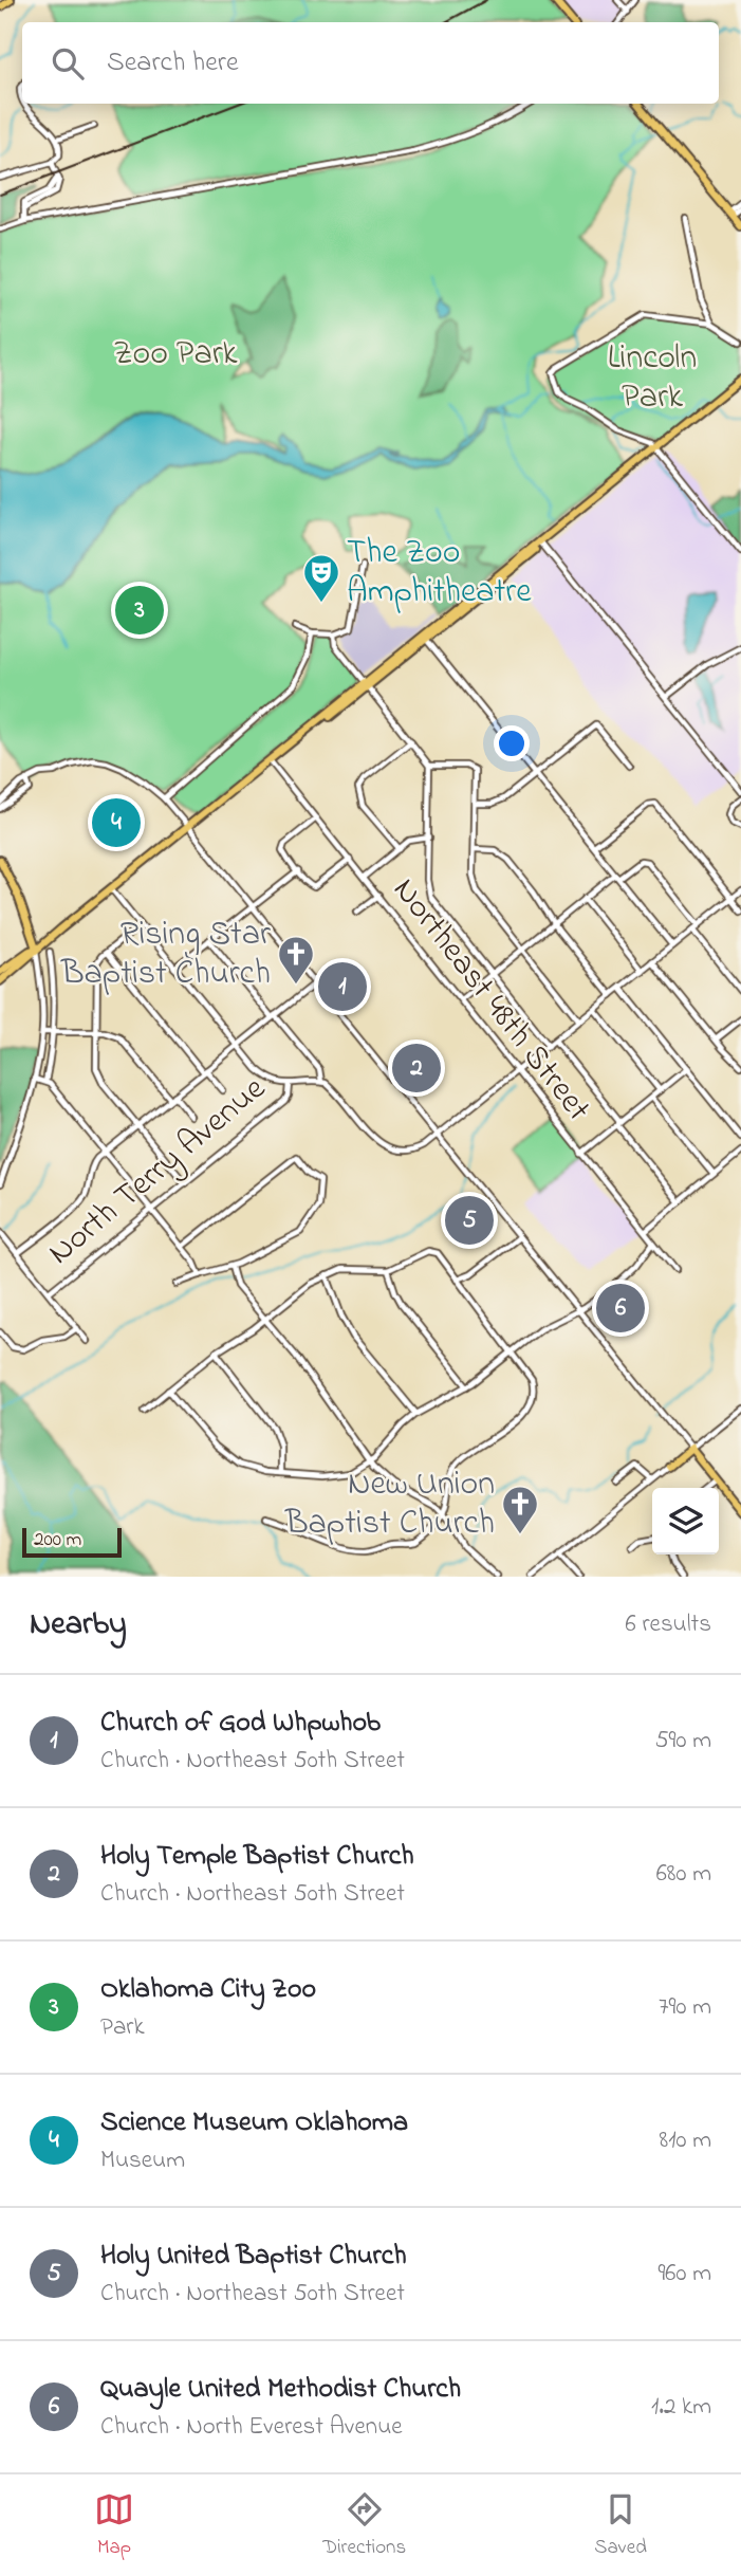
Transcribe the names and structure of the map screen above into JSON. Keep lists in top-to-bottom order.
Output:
{
  "streets": {
    "street": ["Northeast 48th Street", "North Terry Avenue"]
  },
  "parks": ["Zoo Park", "Lincoln Park"],
  "places": {
    "theatre": ["The Zoo Amphitheatre"],
    "church": ["Rising Star Baptist Church", "New Union Baptist Church"]
  },
  "scale_bar": "200 m",
  "page": {
    "search": "Search here",
    "pins": [
      "3",
      "4",
      "1",
      "2",
      "5",
      "6"
    ],
    "scale": "200 m",
    "heading": ["Nearby", "6 results"],
    "list": [
      {
        "mark": "1",
        "name": "Church of God Whpwhob",
        "note": "Church · Northeast 50th Street",
        "value": "590 m"
      },
      {
        "mark": "2",
        "name": "Holy Temple Baptist Church",
        "note": "Church · Northeast 50th Street",
        "value": "680 m"
      },
      {
        "mark": "3",
        "name": "Oklahoma City Zoo",
        "note": "Park",
        "value": "790 m"
      },
      {
        "mark": "4",
        "name": "Science Museum Oklahoma",
        "note": "Museum",
        "value": "810 m"
      },
      {
        "mark": "5",
        "name": "Holy United Baptist Church",
        "note": "Church · Northeast 50th Street",
        "value": "960 m"
      },
      {
        "mark": "6",
        "name": "Quayle United Methodist Church",
        "note": "Church · North Everest Avenue",
        "value": "1.2 km"
      }
    ],
    "nav": ["Map", "Directions", "Saved"]
  }
}
